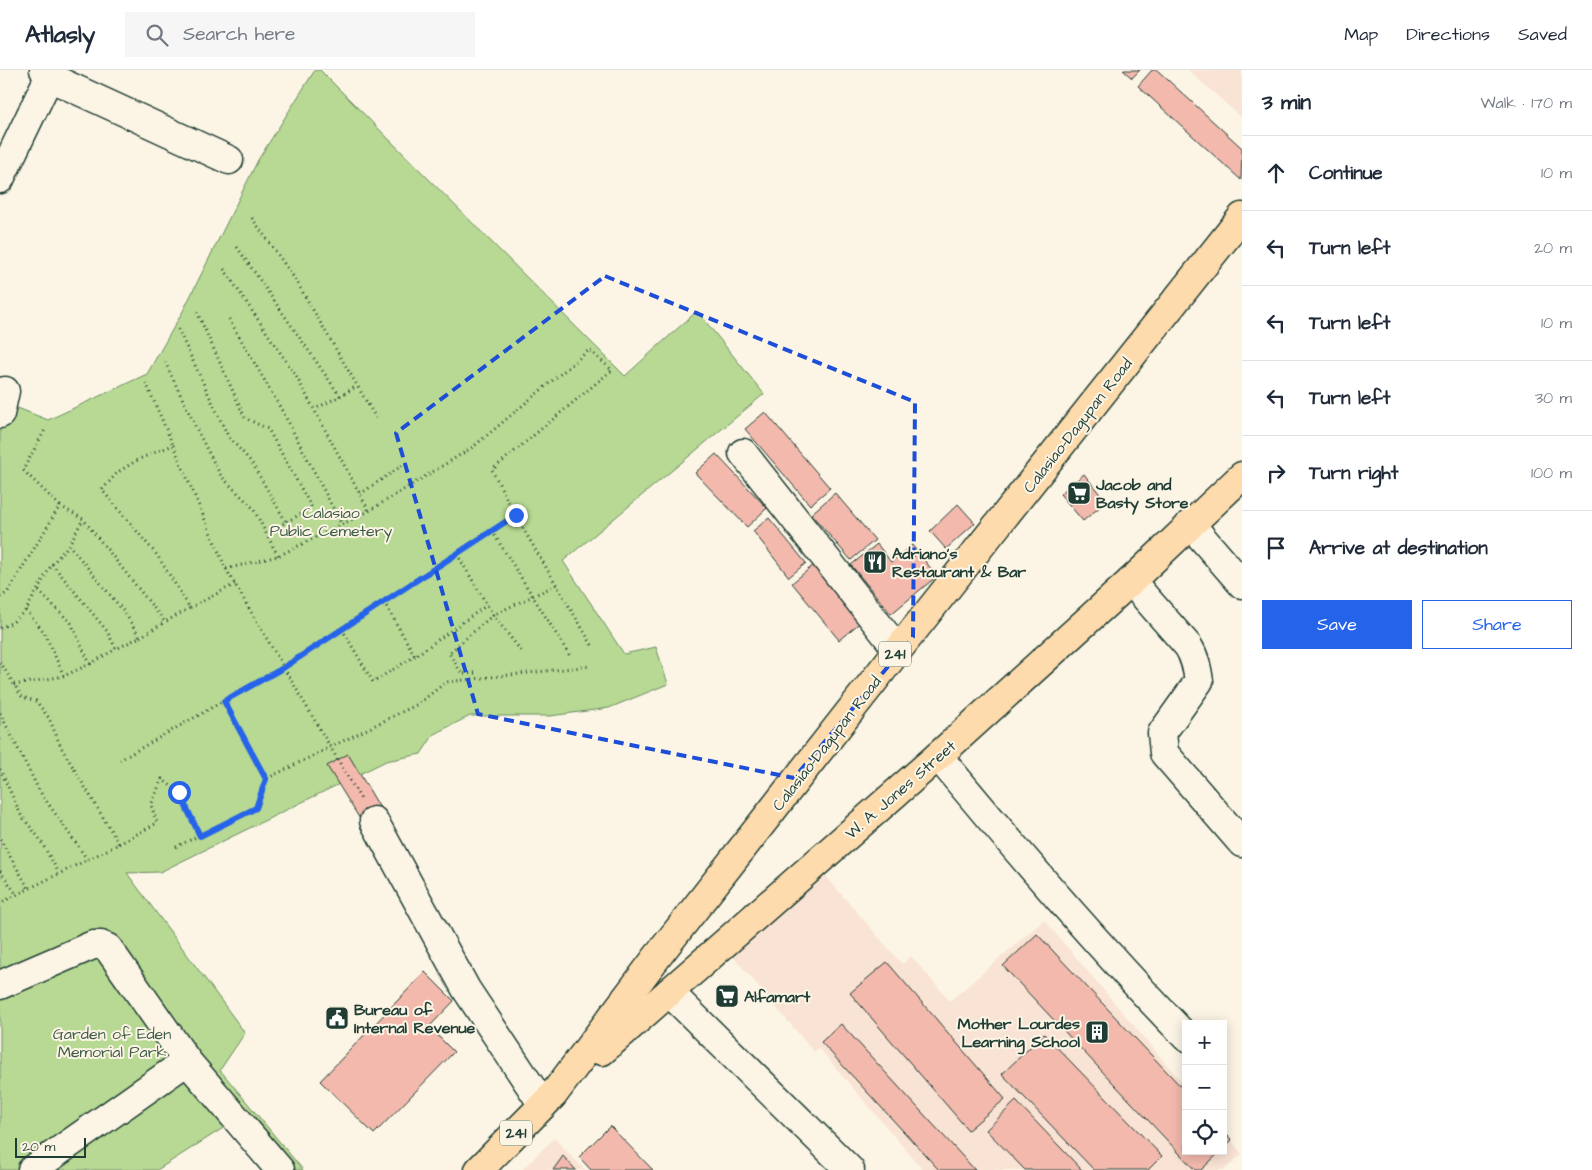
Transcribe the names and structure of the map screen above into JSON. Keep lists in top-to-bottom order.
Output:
{
  "streets": {
    "main road": ["Calasiao-Dagupan Road", "241", "W. A. Jones Street"]
  },
  "crossings": [
    ["Calasiao-Dagupan Road", "W. A. Jones Street"]
  ],
  "parks": ["Calasiao Public Cemetery", "Garden of Eden Memorial Park"],
  "places": {
    "supermarket": ["Jacob and Basty Store", "Alfamart"],
    "restaurant": ["Adriano's Restaurant & Bar"],
    "public building": ["Bureau of Internal Revenue"],
    "building": ["Mother Lourdes Learning School"]
  },
  "scale_bar": "20 m",
  "page": {
    "header": "Atlasly",
    "search": "Search here",
    "nav": ["Map", "Directions", "Saved"],
    "heading": ["3 min", "Walk · 170 m"],
    "list": [
      ["Continue", "10 m"],
      ["Turn left", "20 m"],
      ["Turn left", "10 m"],
      ["Turn left", "30 m"],
      ["Turn right", "100 m"],
      "Arrive at destination"
    ],
    "buttons": ["Save", "Share"],
    "map_buttons": ["+", "−"],
    "scale": "20 m"
  }
}
